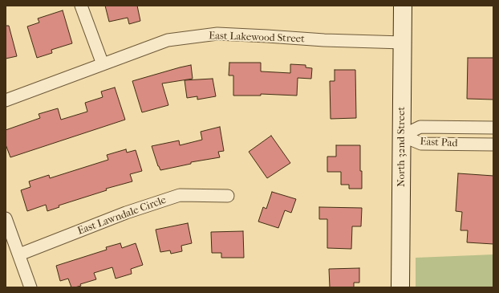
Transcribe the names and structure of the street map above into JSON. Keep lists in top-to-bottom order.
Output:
{
  "streets": {
    "street": [
      "East Lakewood Street",
      "East Pad",
      "North 32nd Street",
      "East Lawndale Circle"
    ]
  },
  "crossings": [
    ["East Lakewood Street", "North 32nd Street"],
    ["East Pad", "North 32nd Street"]
  ]
}
